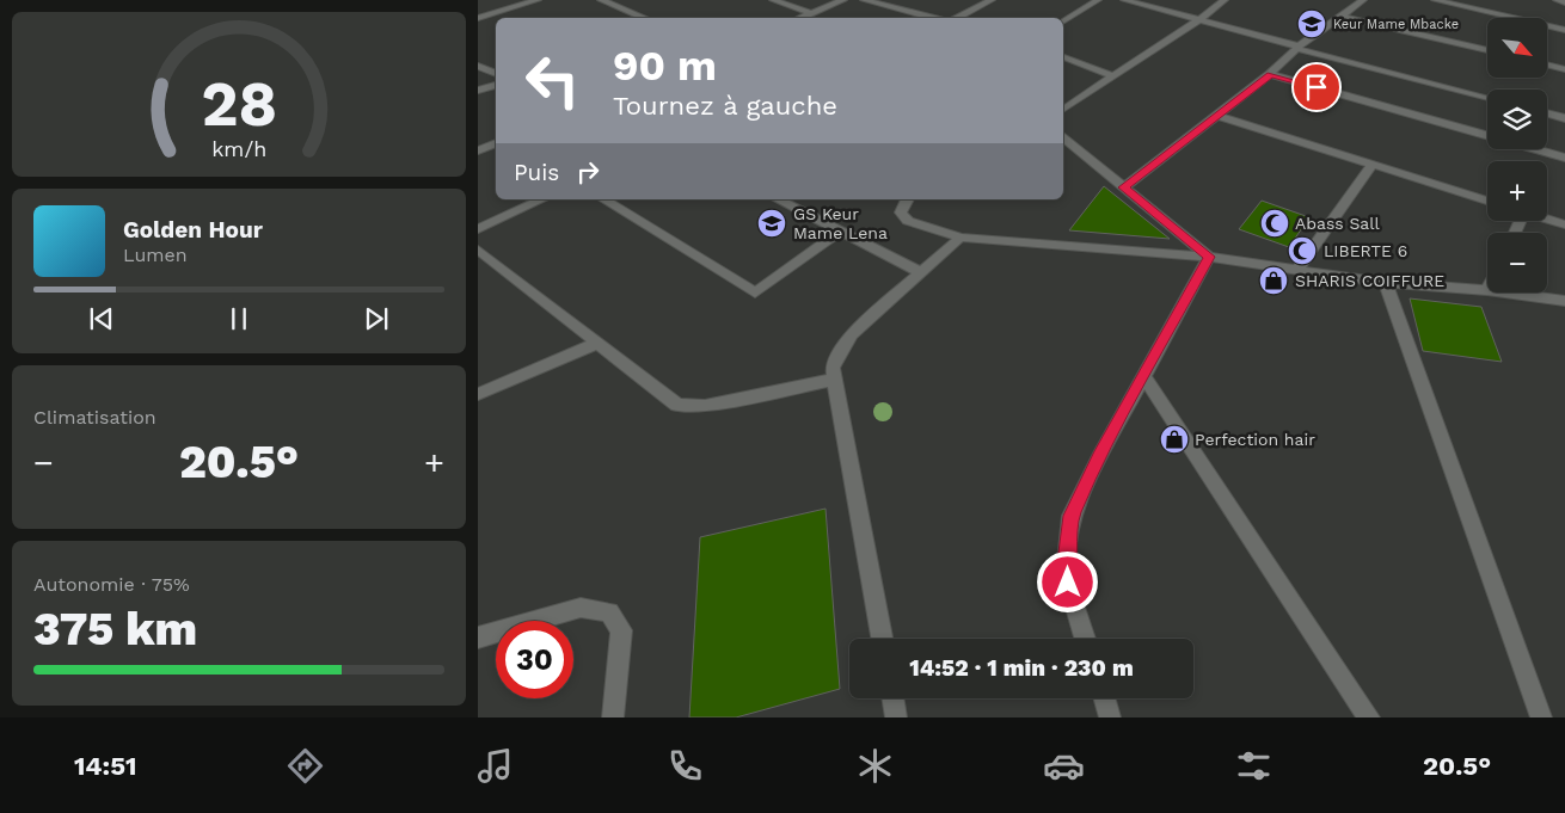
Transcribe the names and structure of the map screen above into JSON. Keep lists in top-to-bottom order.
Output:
{
  "places": {
    "school or university": ["Keur Mame Mbacke", "GS Keur Mame Lena"],
    "mosque": ["Abass Sall", "LIBERTE 6"],
    "shop": ["SHARIS COIFFURE", "Perfection hair"]
  },
  "north": "bottom right",
  "page": {
    "map_buttons": ["+", "−"],
    "turn": ["90 m", "Tournez à gauche"],
    "then": "Puis",
    "song": ["Golden Hour", "Lumen"],
    "tile": [
      "Climatisation",
      ["Autonomie · 75%", "375 km"]
    ],
    "heat": ["−", "20.5°", "+"],
    "limit": "30",
    "trip": "14:52 · 1 min · 230 m",
    "tabs": ["14:51", "20.5°"],
    "gauge": ["28", "km/h"]
  }
}
